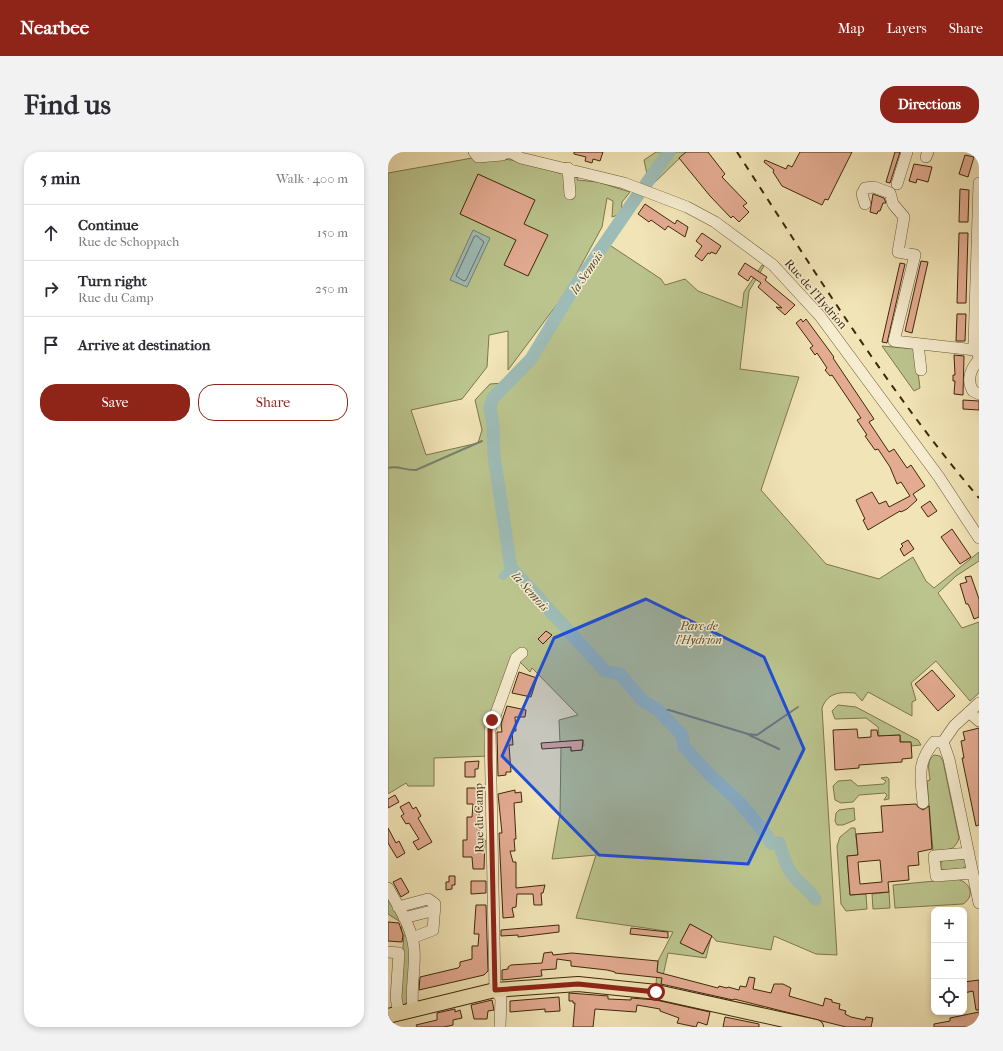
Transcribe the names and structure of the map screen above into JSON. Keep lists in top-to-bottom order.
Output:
{
  "streets": {
    "street": ["Rue de l'Hydrion", "Rue du Camp"]
  },
  "water": ["la Semois"],
  "parks": ["Parc de l'Hydrion"],
  "page": {
    "header": "Nearbee",
    "nav": ["Map", "Layers", "Share"],
    "buttons": [
      "Directions",
      ["Save", "Share"]
    ],
    "title": "Find us",
    "heading": ["5 min", "Walk · 400 m"],
    "list": [
      ["Continue", "Rue de Schoppach", "150 m"],
      ["Turn right", "Rue du Camp", "250 m"],
      "Arrive at destination"
    ],
    "map_buttons": ["+", "−"]
  }
}
